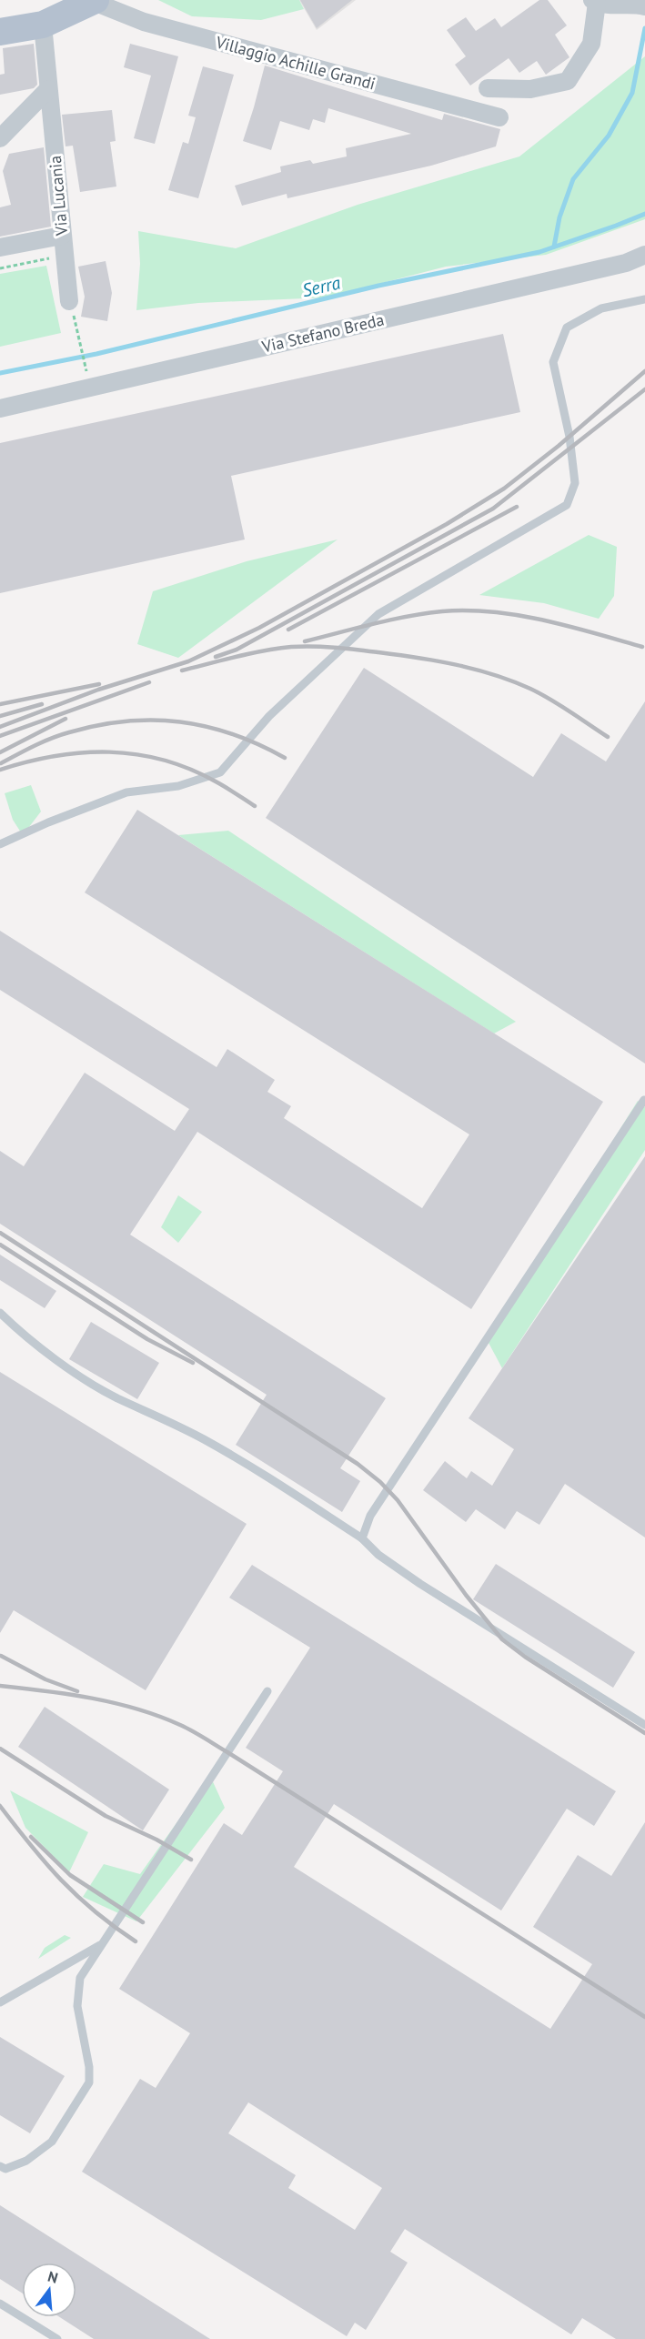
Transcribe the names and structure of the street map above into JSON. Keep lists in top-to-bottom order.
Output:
{
  "streets": {
    "street": ["Villaggio Achille Grandi", "Via Lucania", "Via Stefano Breda"]
  },
  "water": ["Serra"],
  "north": "top"
}
